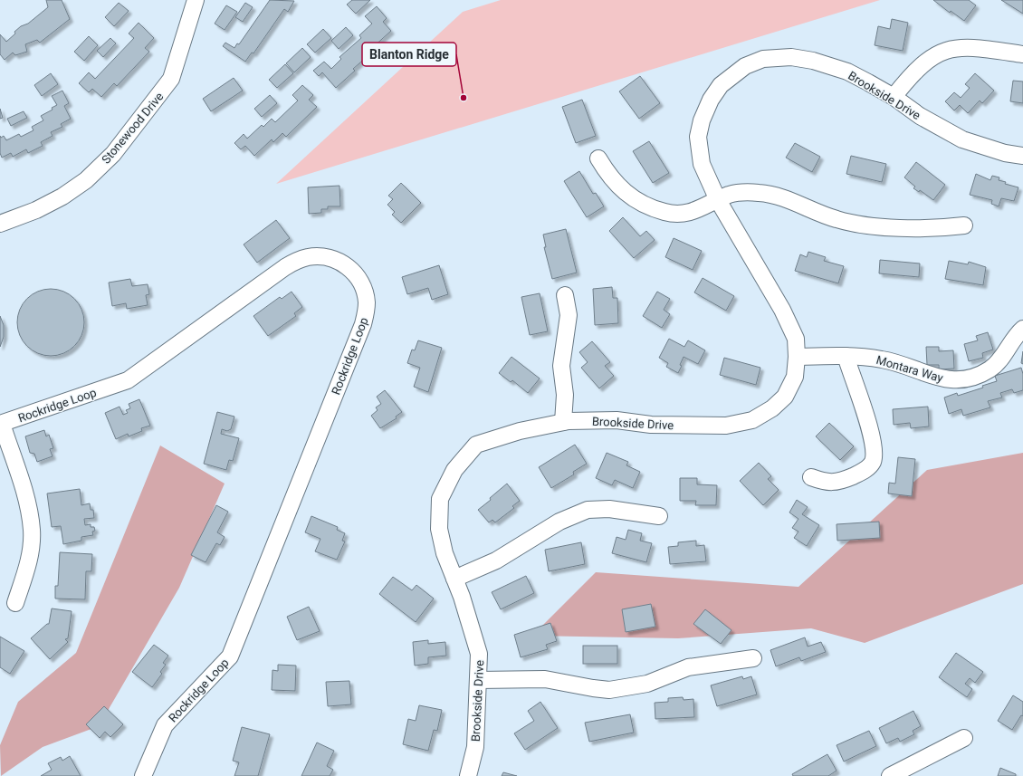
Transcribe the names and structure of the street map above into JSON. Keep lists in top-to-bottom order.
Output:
{
  "streets": {
    "street": [
      "Brookside Drive",
      "Stonewood Drive",
      "Rockridge Loop",
      "Montara Way"
    ]
  },
  "crossings": [
    ["Brookside Drive", "Montara Way"]
  ],
  "places": ["Blanton Ridge"]
}
